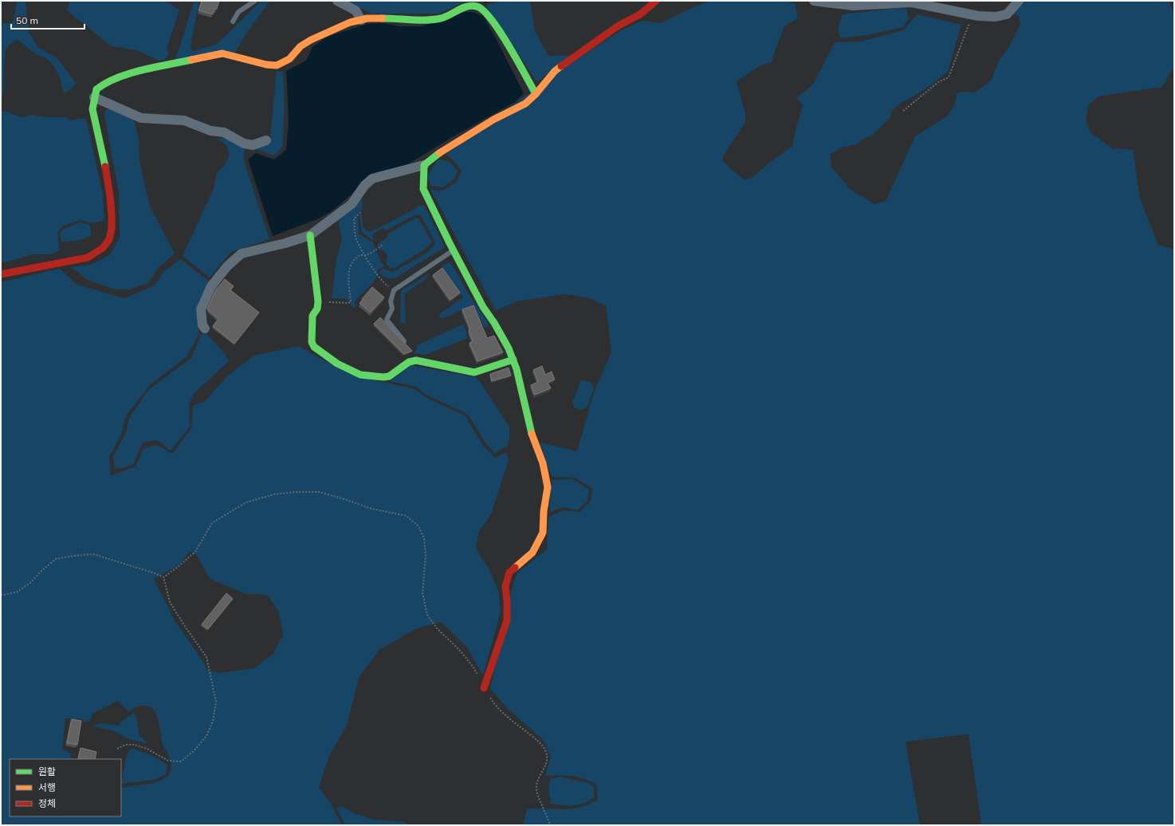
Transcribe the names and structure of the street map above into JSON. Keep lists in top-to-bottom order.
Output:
{
  "legend": ["원활", "서행", "정체"],
  "scale_bar": "50 m"
}
